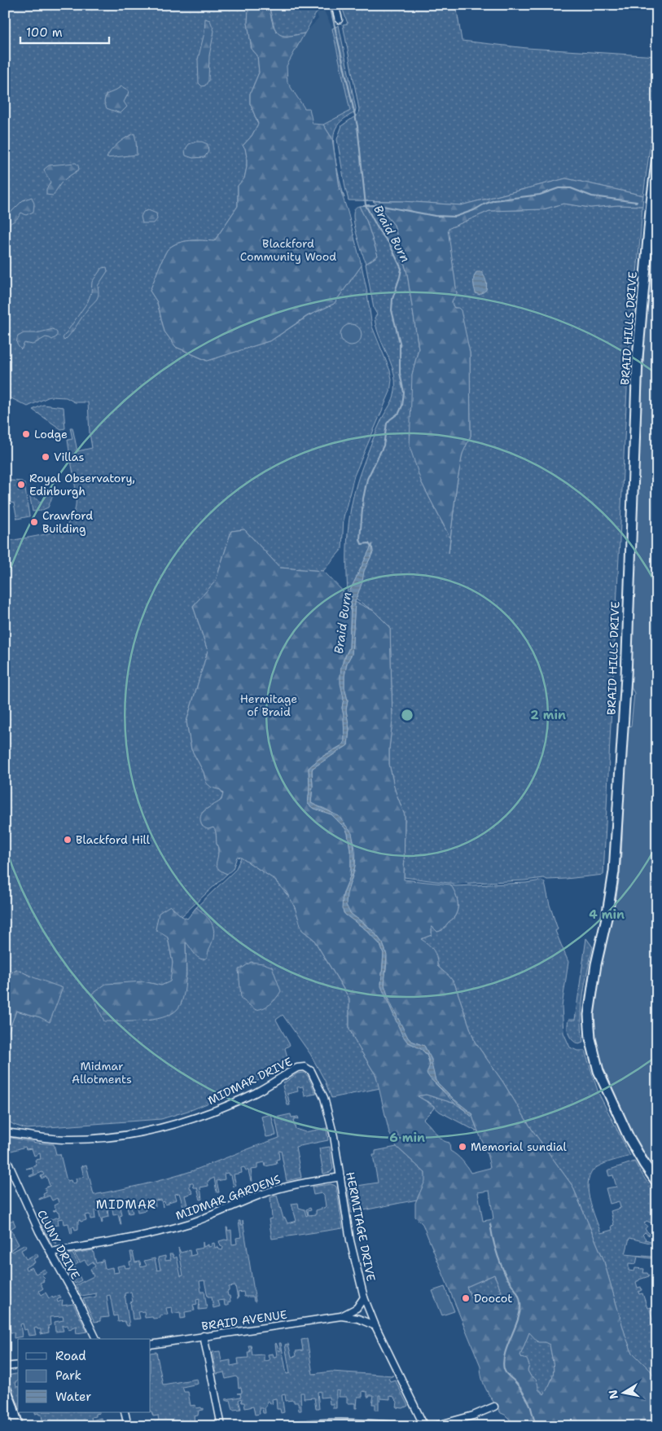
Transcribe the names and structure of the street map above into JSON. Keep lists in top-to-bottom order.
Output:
{
  "streets": {
    "street": [
      "BRAID HILLS DRIVE",
      "MIDMAR DRIVE",
      "MIDMAR GARDENS",
      "HERMITAGE DRIVE",
      "CLUNY DRIVE",
      "BRAID AVENUE"
    ]
  },
  "crossings": [
    ["MIDMAR DRIVE", "HERMITAGE DRIVE"],
    ["MIDMAR GARDENS", "HERMITAGE DRIVE"],
    ["MIDMAR GARDENS", "CLUNY DRIVE"],
    ["HERMITAGE DRIVE", "BRAID AVENUE"]
  ],
  "districts": ["MIDMAR"],
  "water": ["Braid Burn"],
  "parks": ["Blackford Community Wood", "Hermitage of Braid", "Midmar Allotments"],
  "places": [
    "Lodge",
    "Villas",
    "Royal Observatory, Edinburgh",
    "Crawford Building",
    "Blackford Hill",
    "Memorial sundial",
    "Doocot"
  ],
  "legend": ["Road", "Park", "Water"],
  "scale_bar": "100 m",
  "north": "left",
  "rings": ["2 min", "4 min", "6 min"]
}
